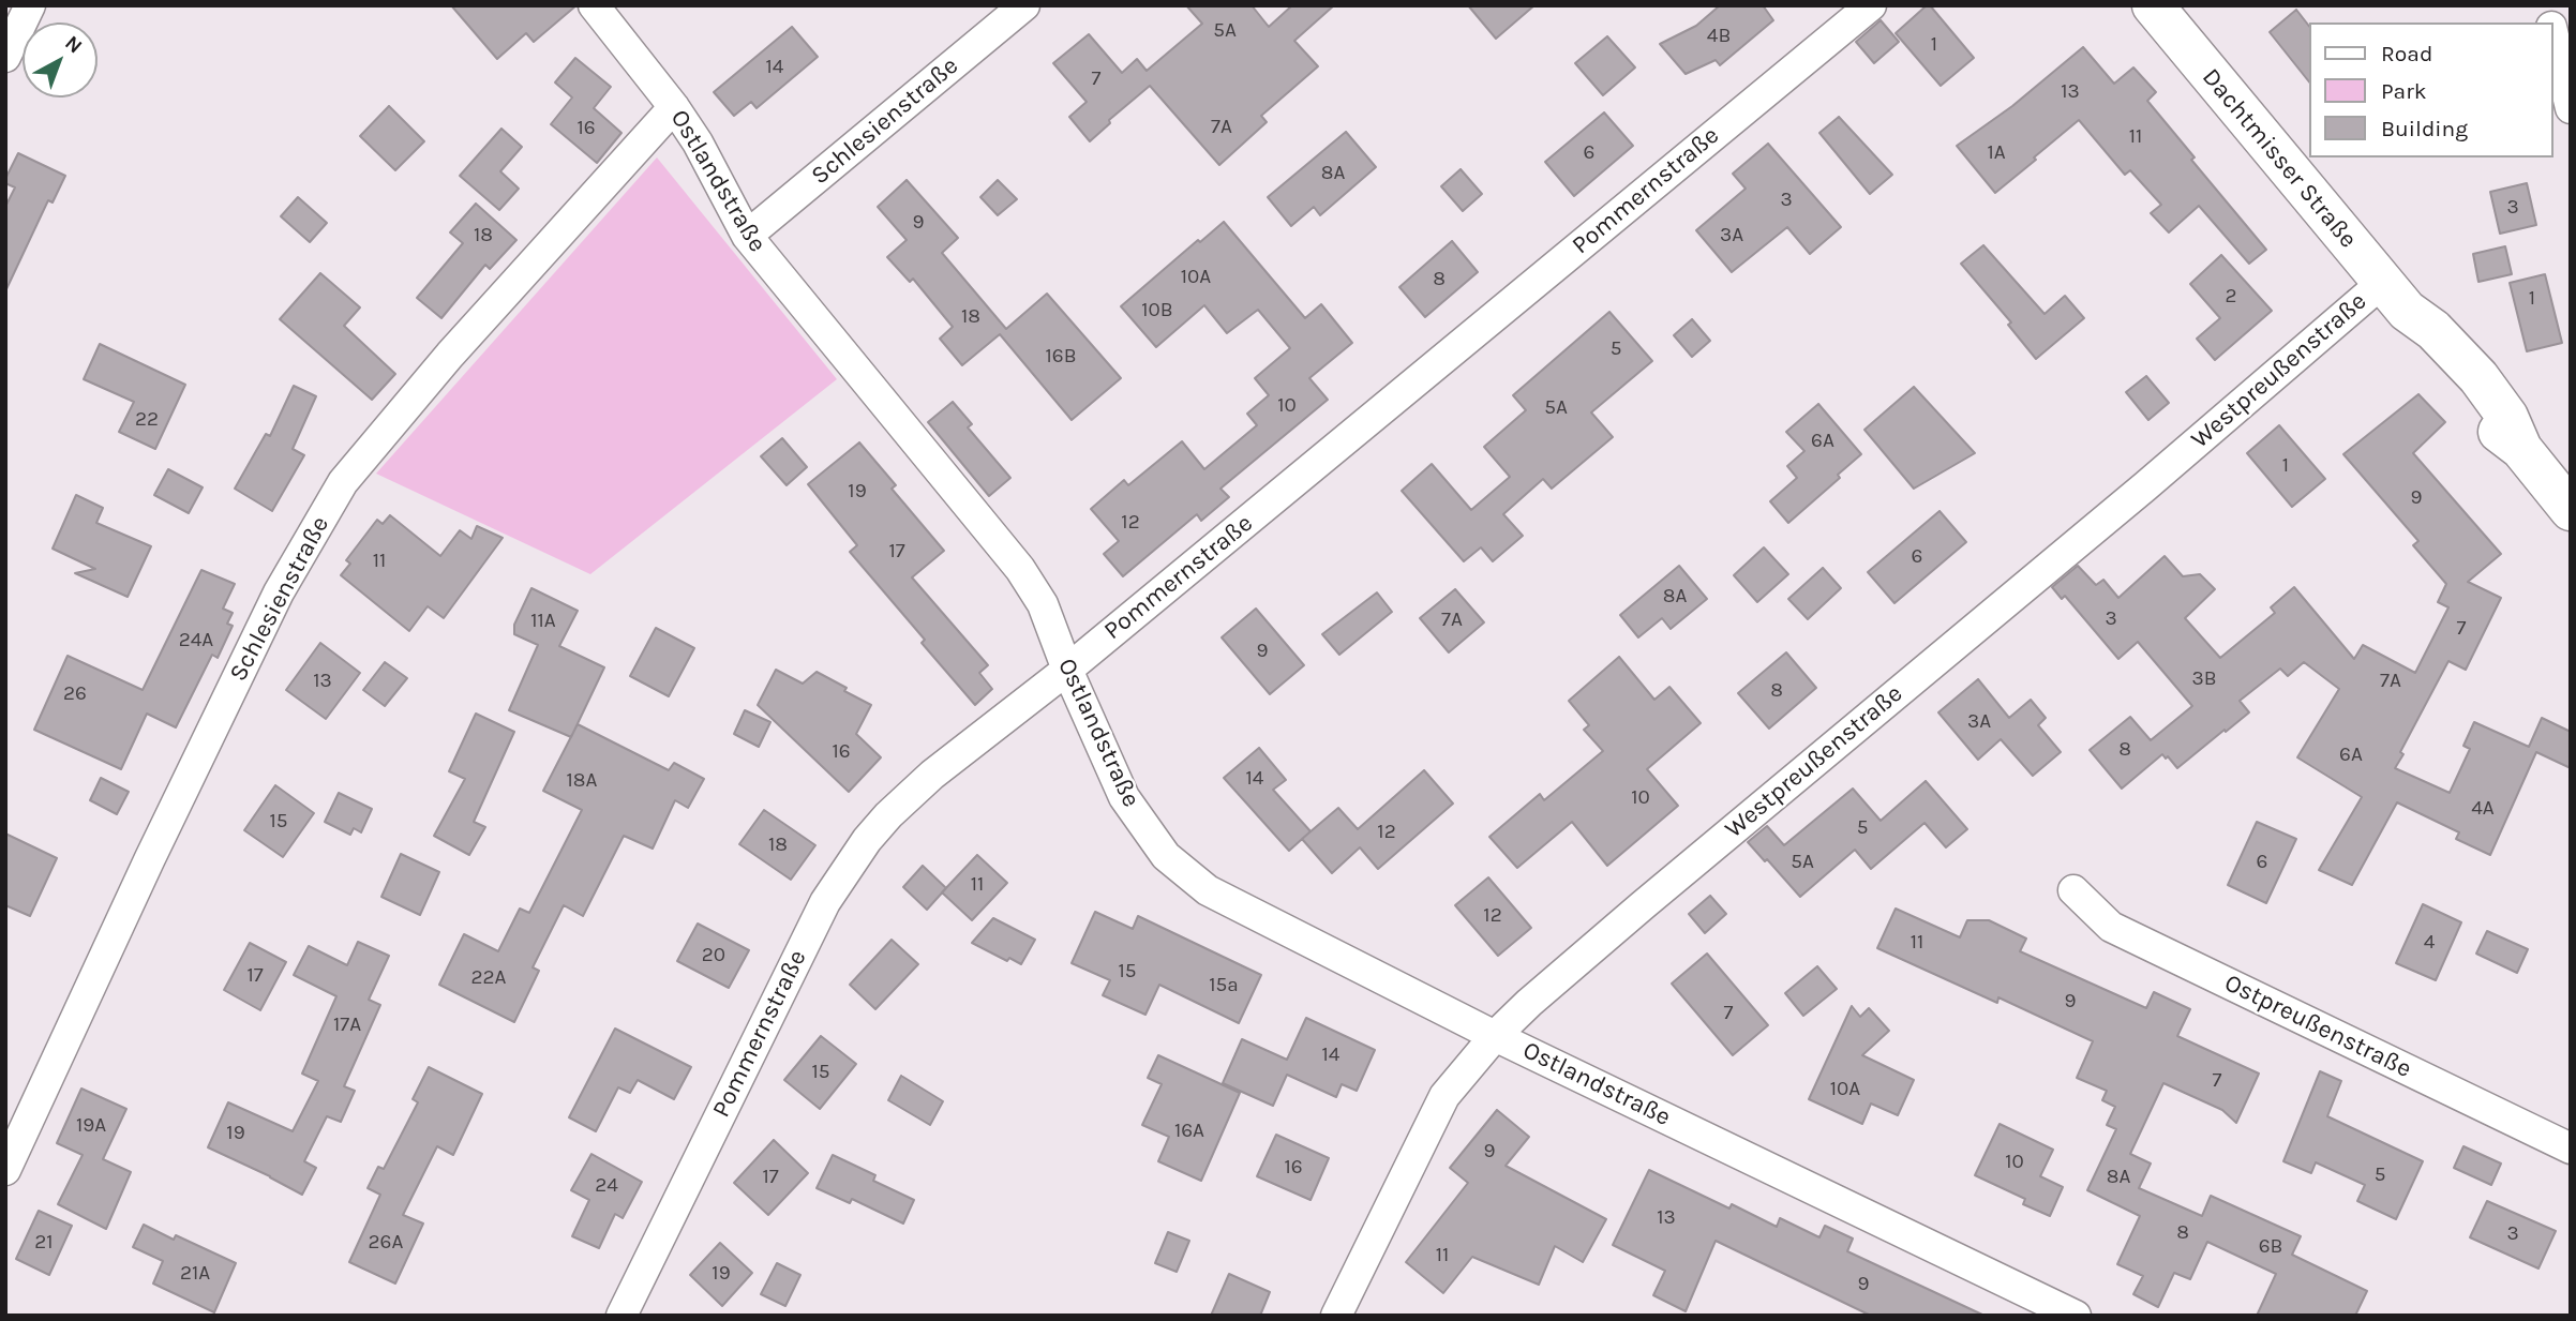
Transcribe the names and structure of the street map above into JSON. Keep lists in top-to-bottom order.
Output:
{
  "streets": {
    "street": [
      "Schlesienstraße",
      "Dachtmisser Straße",
      "Ostlandstraße",
      "Pommernstraße",
      "Westpreußenstraße",
      "Ostpreußenstraße"
    ]
  },
  "crossings": [
    ["Schlesienstraße", "Ostlandstraße"],
    ["Dachtmisser Straße", "Westpreußenstraße"],
    ["Ostlandstraße", "Pommernstraße"],
    ["Ostlandstraße", "Westpreußenstraße"]
  ],
  "house_numbers": [
    "5A",
    "4B",
    "1",
    "14",
    "7",
    "13",
    "7A",
    "16",
    "11",
    "6",
    "1A",
    "8A",
    "3",
    "3",
    "9",
    "18",
    "3A",
    "10A",
    "8",
    "2",
    "1",
    "10B",
    "18",
    "5",
    "16B",
    "10",
    "5A",
    "22",
    "6A",
    "1",
    "19",
    "9",
    "12",
    "17",
    "6",
    "11",
    "8A",
    "3",
    "7A",
    "11A",
    "7",
    "24A",
    "9",
    "3B",
    "13",
    "7A",
    "8",
    "26",
    "3A",
    "8",
    "16",
    "6A",
    "14",
    "18A",
    "10",
    "4A",
    "15",
    "5",
    "12",
    "18",
    "5A",
    "6",
    "11",
    "12",
    "11",
    "4",
    "20",
    "15",
    "17",
    "22A",
    "15a",
    "9",
    "7",
    "17A",
    "14",
    "15",
    "7",
    "10A",
    "19A",
    "16A",
    "19",
    "9",
    "10",
    "16",
    "5",
    "17",
    "8A",
    "24",
    "13",
    "8",
    "3",
    "21",
    "26A",
    "6B",
    "11",
    "21A",
    "19",
    "9"
  ],
  "legend": ["Road", "Park", "Building"],
  "north": "top right"
}
